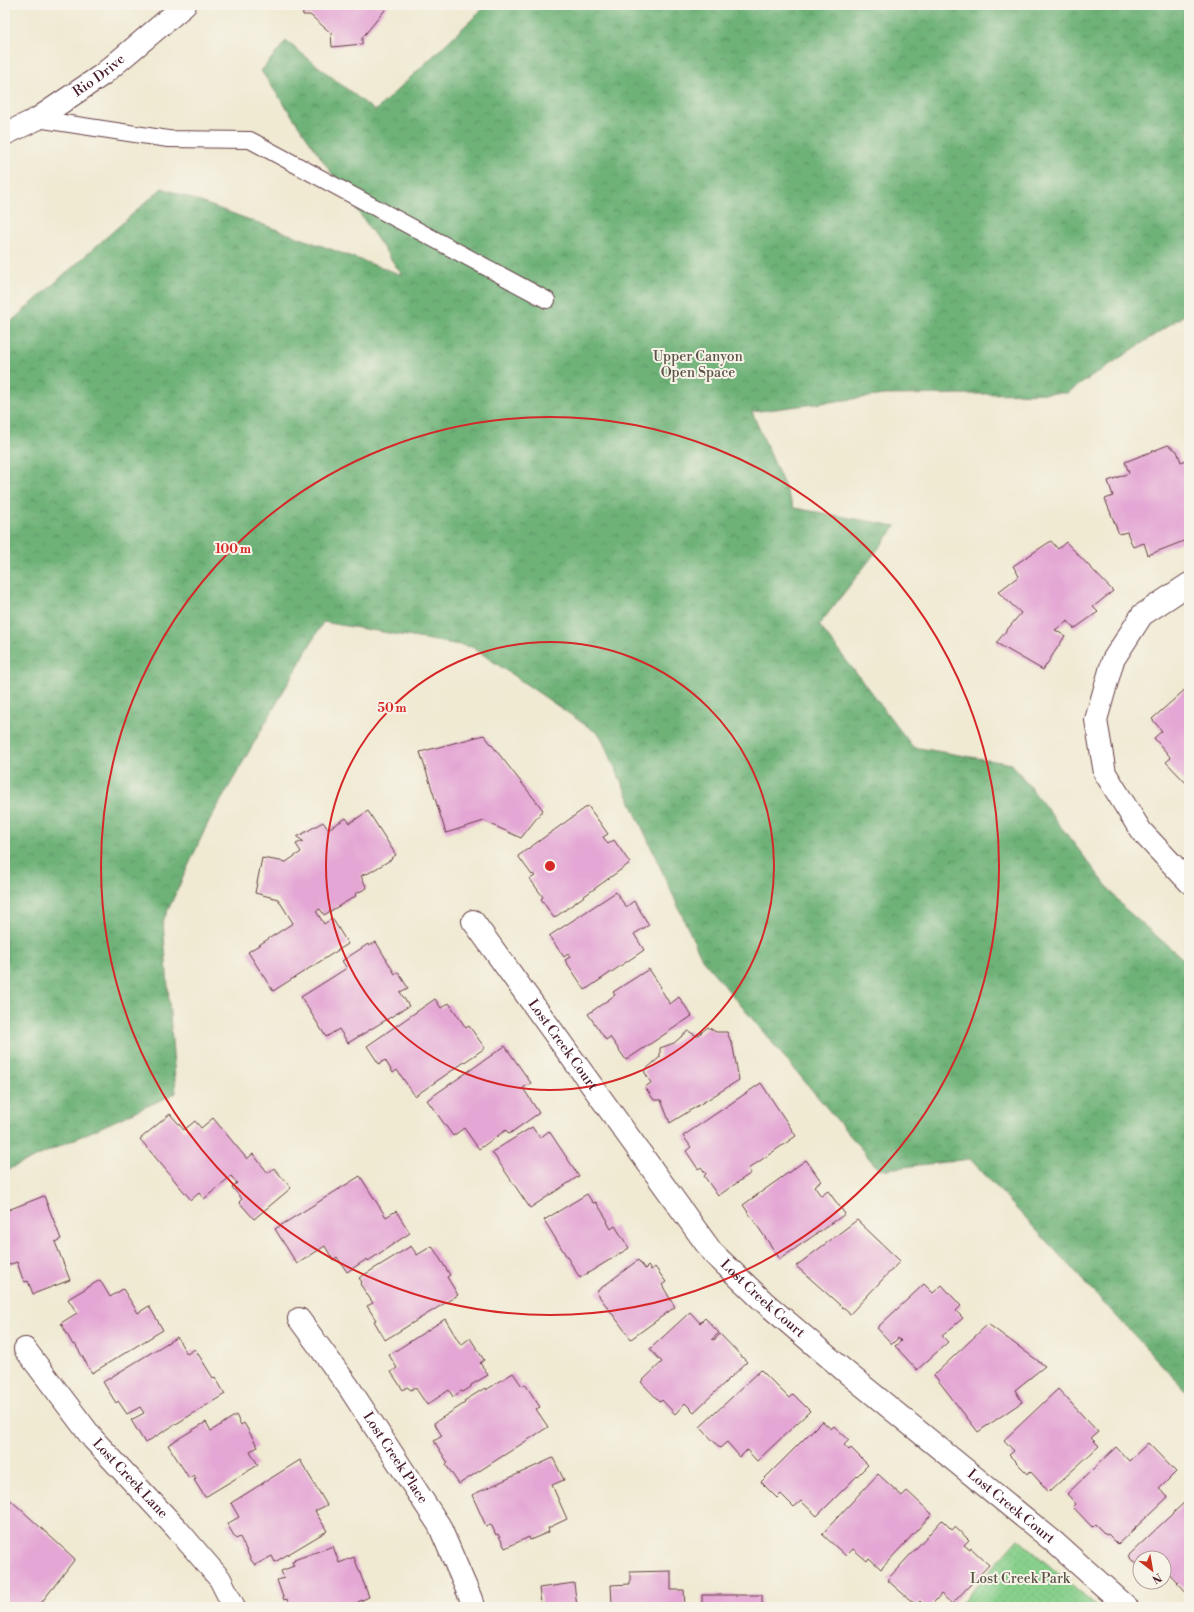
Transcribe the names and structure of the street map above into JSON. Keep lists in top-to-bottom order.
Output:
{
  "streets": {
    "street": [
      "Rio Drive",
      "Lost Creek Court",
      "Lost Creek Place",
      "Lost Creek Lane"
    ]
  },
  "parks": ["Upper Canyon Open Space", "Lost Creek Park"],
  "north": "bottom right",
  "rings": ["100 m", "50 m"]
}
